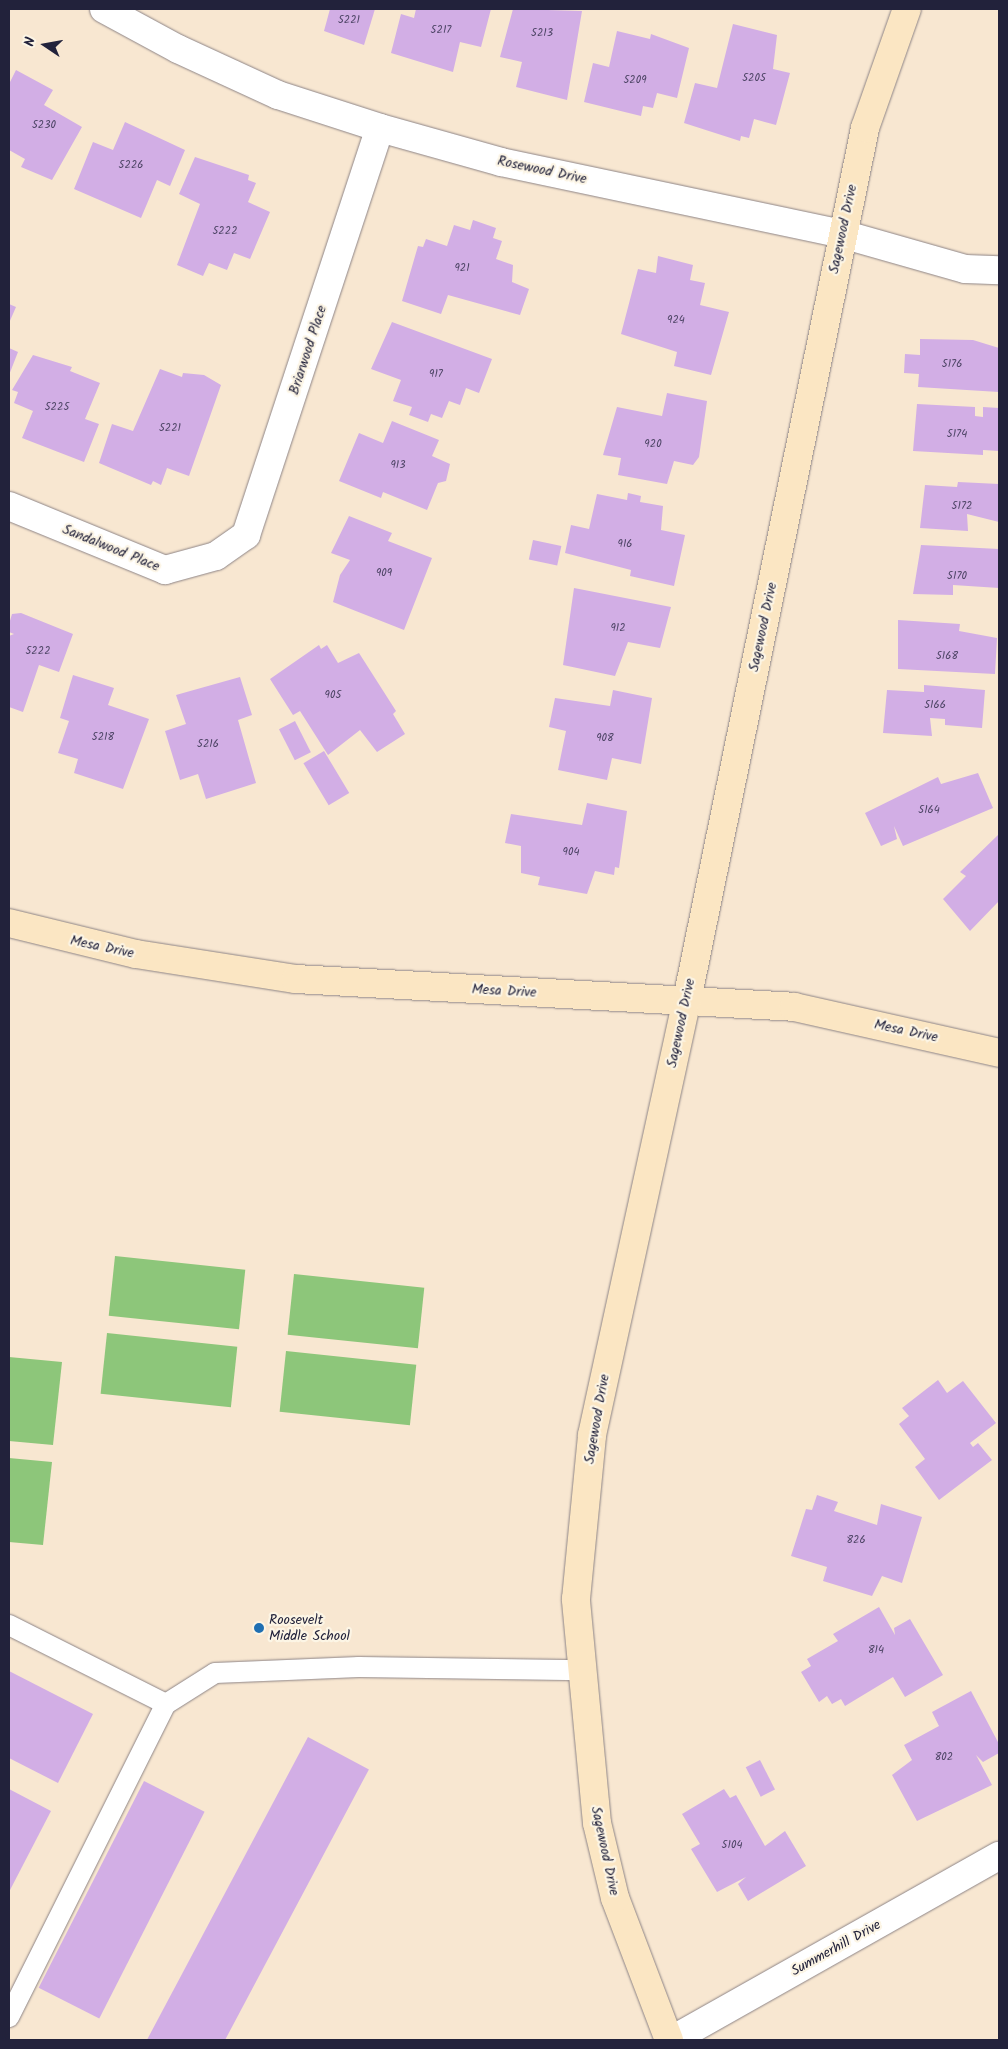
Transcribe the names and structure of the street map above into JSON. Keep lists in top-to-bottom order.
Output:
{
  "streets": {
    "street": [
      "Rosewood Drive",
      "Sagewood Drive",
      "Briarwood Place",
      "Sandalwood Place",
      "Mesa Drive",
      "Summerhill Drive"
    ]
  },
  "crossings": [
    ["Rosewood Drive", "Sagewood Drive"],
    ["Rosewood Drive", "Briarwood Place"],
    ["Sagewood Drive", "Mesa Drive"],
    ["Sagewood Drive", "Summerhill Drive"],
    ["Briarwood Place", "Sandalwood Place"]
  ],
  "places": ["Roosevelt Middle School"],
  "house_numbers": [
    "5221",
    "5217",
    "5213",
    "5205",
    "5209",
    "5230",
    "5226",
    "5222",
    "921",
    "924",
    "5176",
    "917",
    "5225",
    "5221",
    "5174",
    "920",
    "913",
    "5172",
    "916",
    "909",
    "5170",
    "912",
    "5222",
    "5168",
    "905",
    "5166",
    "5218",
    "908",
    "5216",
    "5164",
    "904",
    "826",
    "814",
    "802",
    "5104"
  ],
  "north": "left"
}
